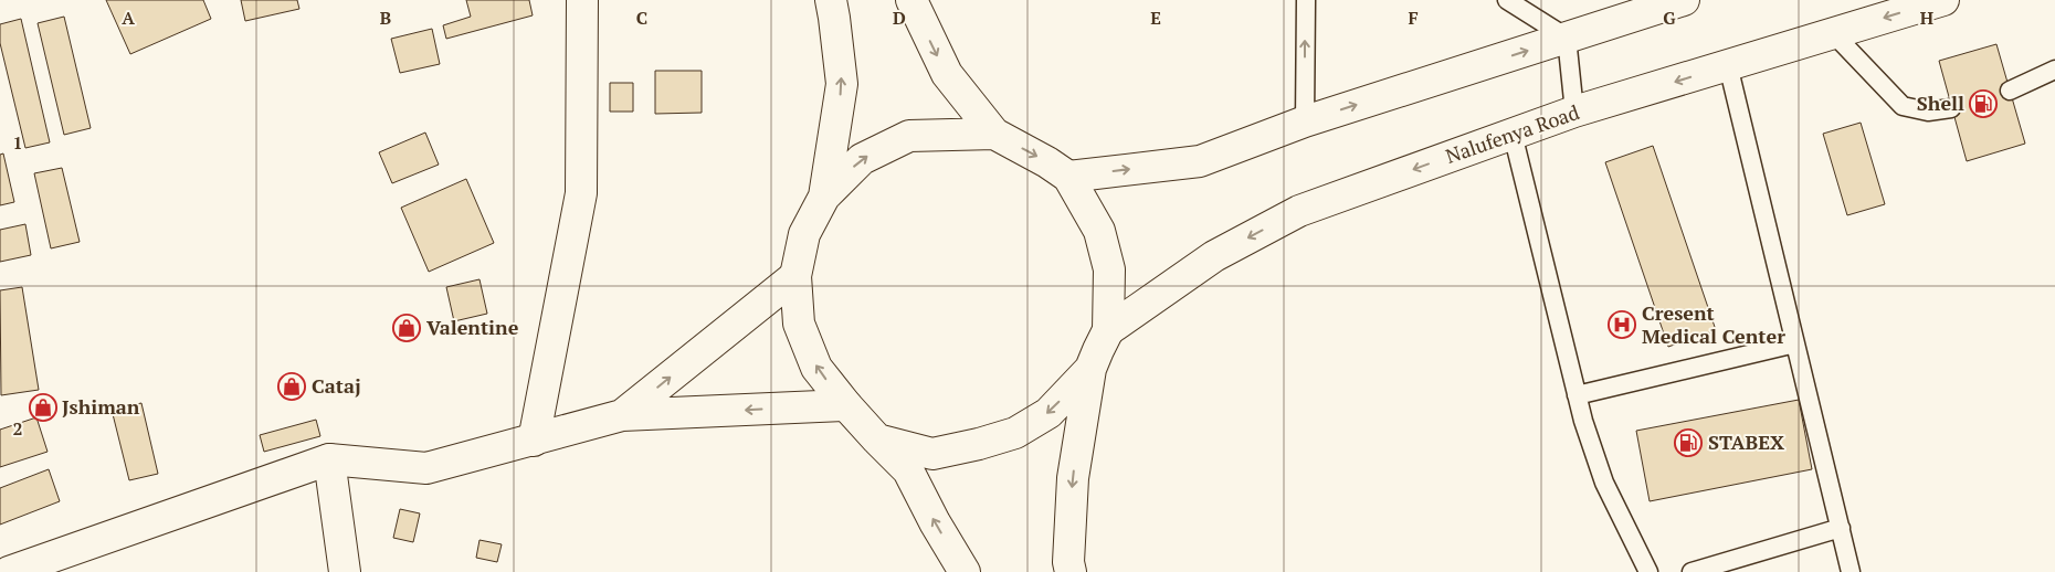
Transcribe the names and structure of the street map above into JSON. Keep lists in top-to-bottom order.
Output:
{
  "streets": {
    "main road": ["Nalufenya Road"]
  },
  "places": {
    "fuel station": ["Shell", "STABEX"],
    "hospital": ["Cresent Medical Center"],
    "shop": ["Valentine", "Cataj", "Jshiman"]
  },
  "grid": {
    "columns": [
      "A",
      "B",
      "C",
      "D",
      "E",
      "F",
      "G",
      "H"
    ],
    "rows": ["1", "2"]
  }
}
